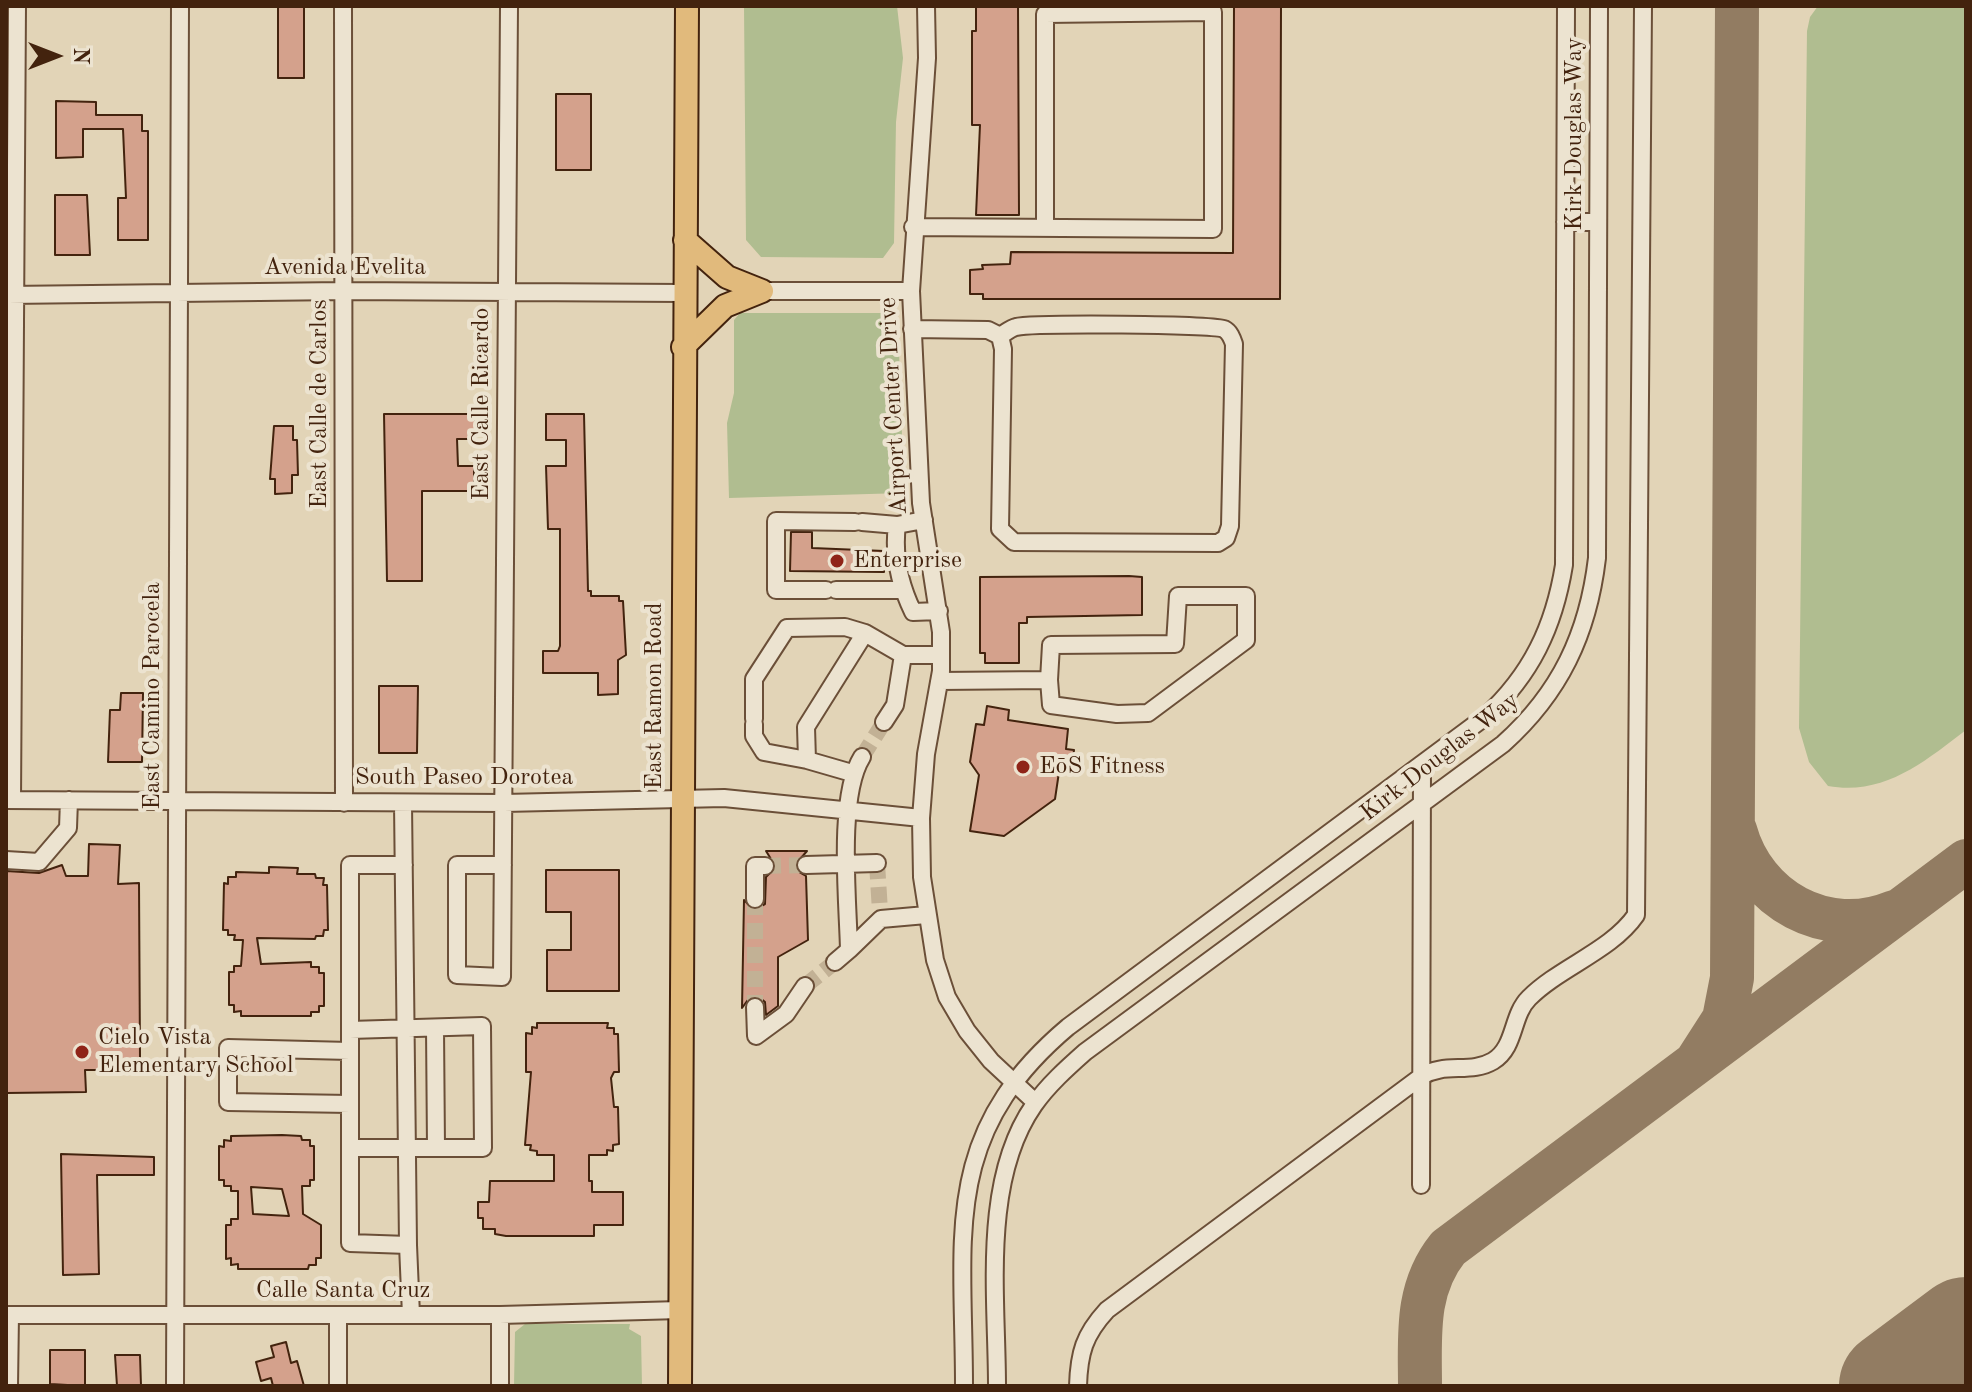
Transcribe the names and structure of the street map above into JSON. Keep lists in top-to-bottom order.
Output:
{
  "streets": {
    "main road": ["East Ramon Road"],
    "street": [
      "Kirk Douglas Way",
      "Avenida Evelita",
      "East Calle de Carlos",
      "East Calle Ricardo",
      "Airport Center Drive",
      "East Camino Parocela",
      "South Paseo Dorotea",
      "Calle Santa Cruz"
    ]
  },
  "crossings": [
    ["Kirk Douglas Way", "Airport Center Drive"],
    ["Avenida Evelita", "East Calle de Carlos"],
    ["Avenida Evelita", "East Calle Ricardo"],
    ["Avenida Evelita", "East Camino Parocela"],
    ["Avenida Evelita", "East Ramon Road"],
    ["East Calle de Carlos", "South Paseo Dorotea"],
    ["East Calle Ricardo", "South Paseo Dorotea"],
    ["Airport Center Drive", "South Paseo Dorotea"],
    ["East Camino Parocela", "South Paseo Dorotea"],
    ["East Camino Parocela", "Calle Santa Cruz"],
    ["East Ramon Road", "South Paseo Dorotea"],
    ["East Ramon Road", "Calle Santa Cruz"]
  ],
  "places": ["Enterprise", "EōS Fitness", "Cielo Vista Elementary School"],
  "north": "right"
}
